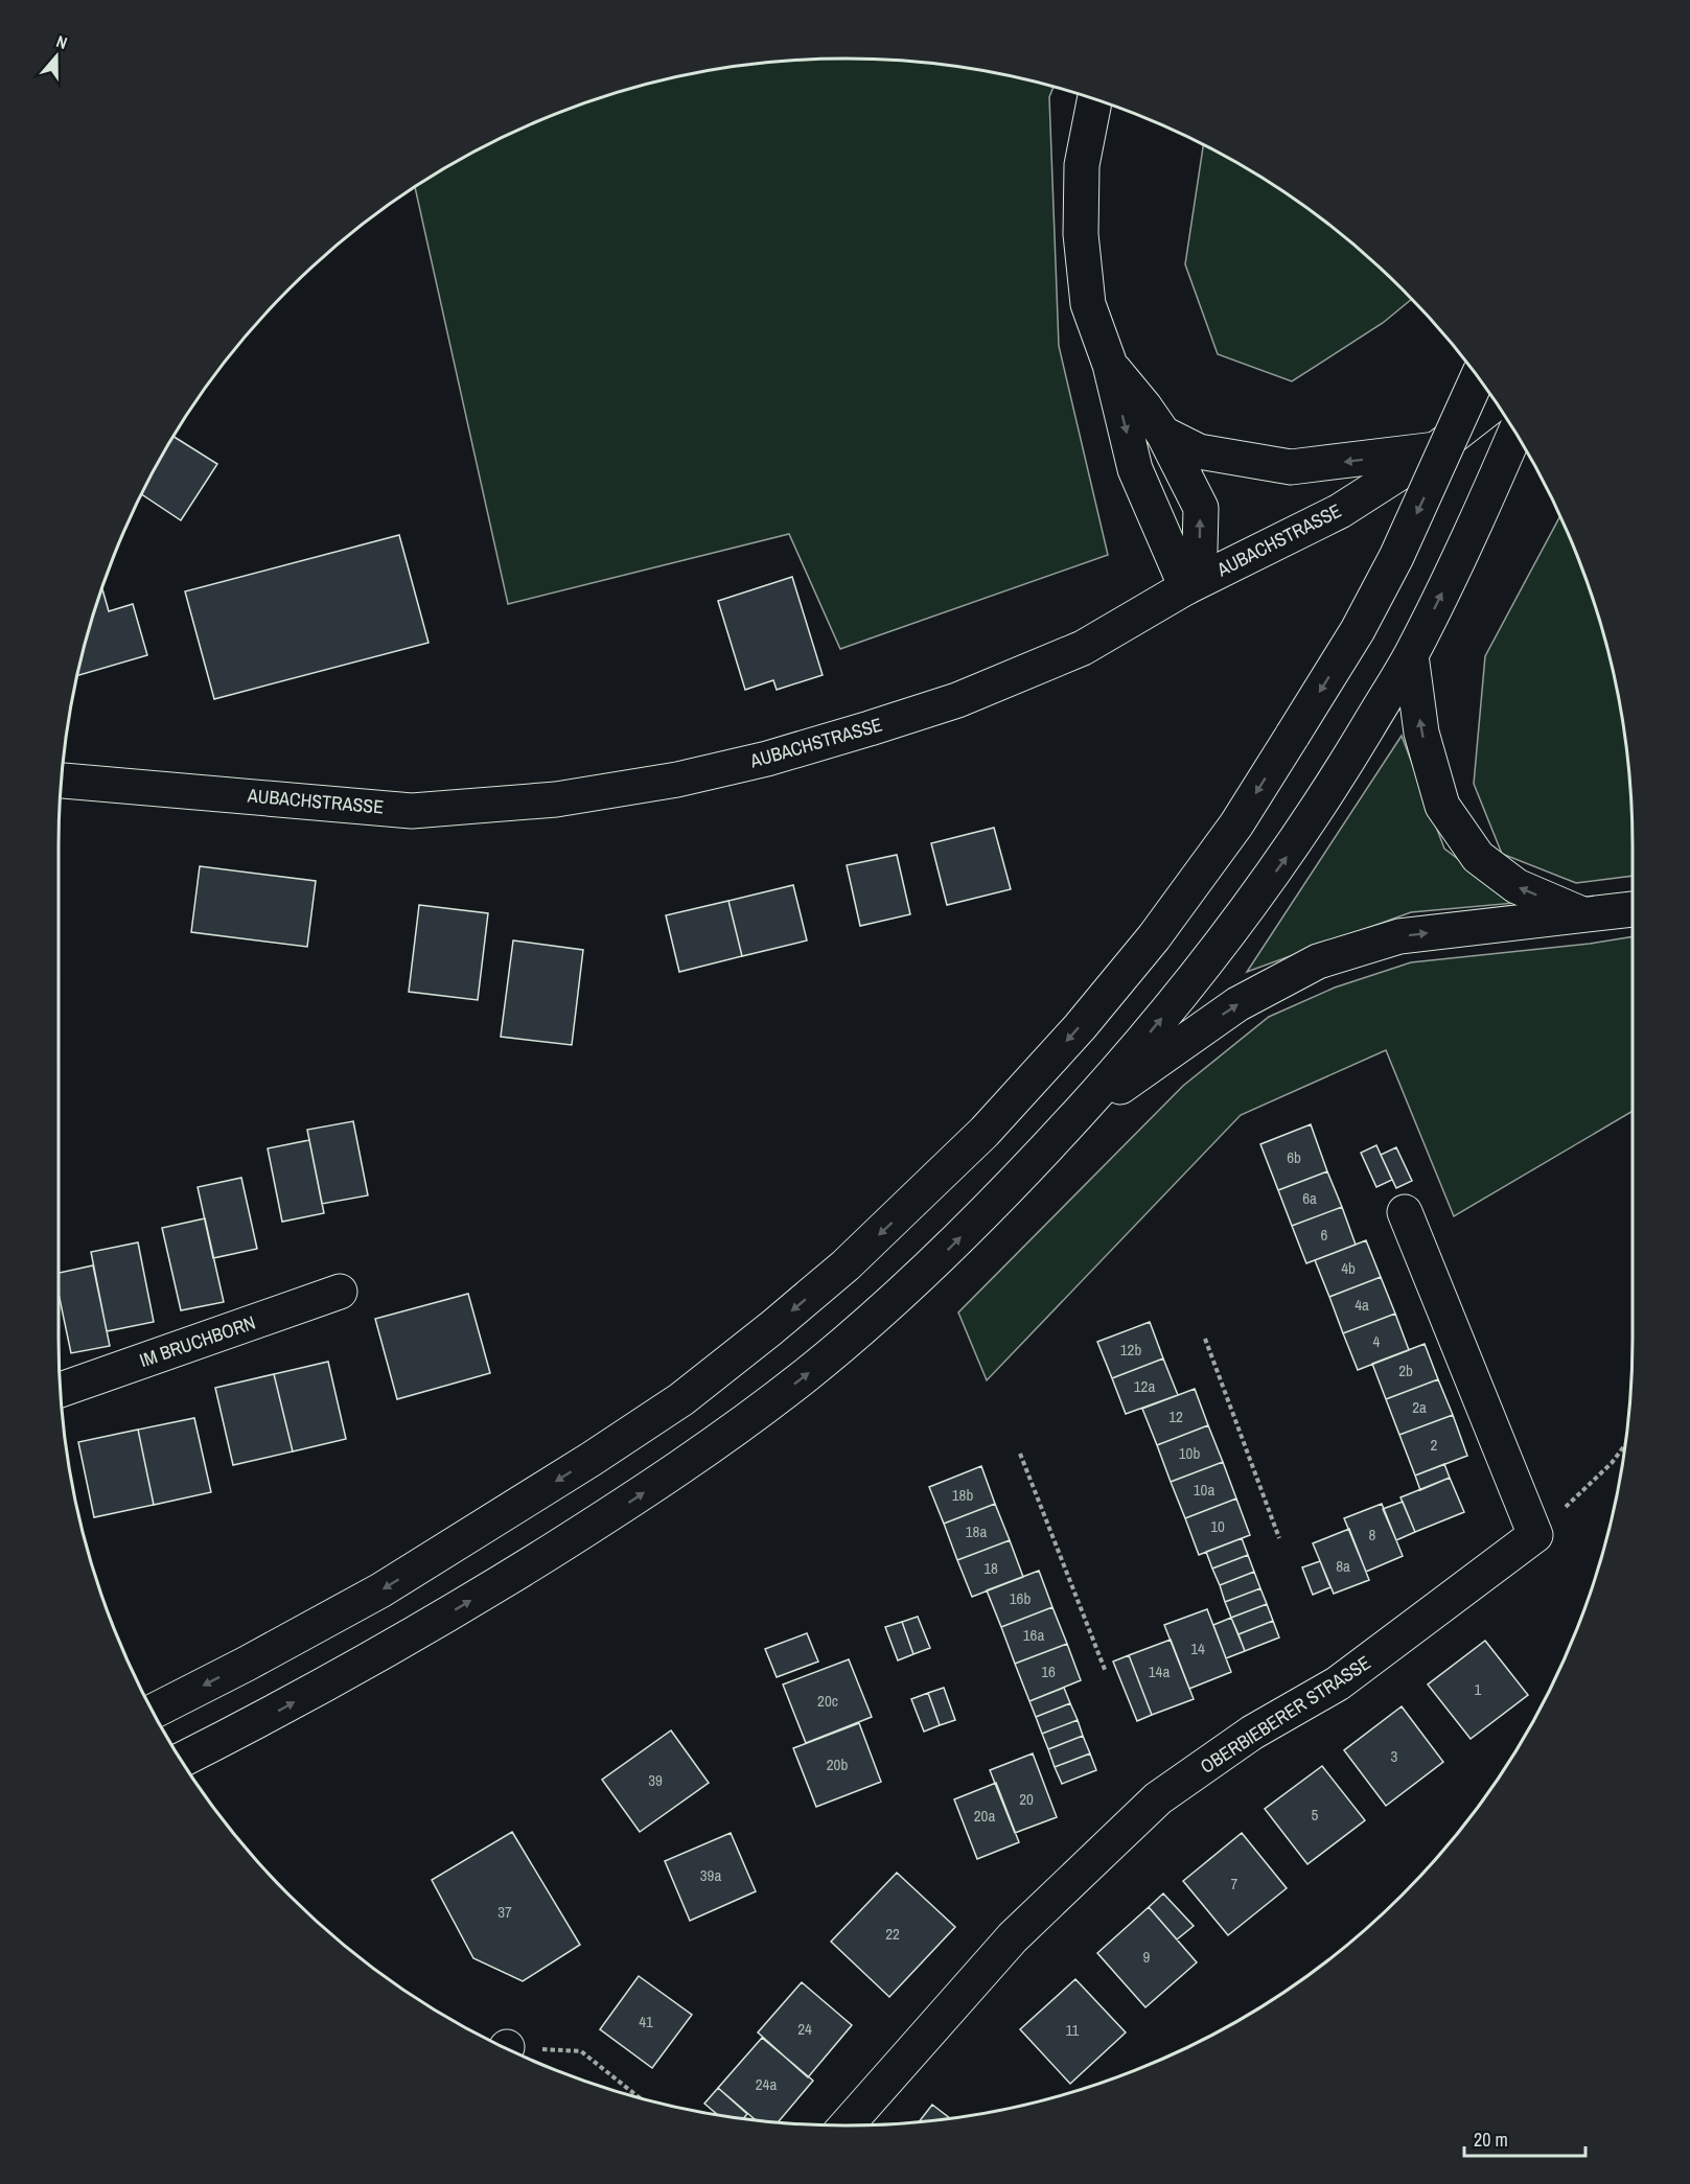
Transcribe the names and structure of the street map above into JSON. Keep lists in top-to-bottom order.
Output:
{
  "streets": {
    "main road": ["AUBACHSTRASSE", "IM BRUCHBORN", "OBERBIEBERER STRASSE"]
  },
  "house_numbers": [
    "6b",
    "6a",
    "6",
    "4b",
    "4a",
    "4",
    "12b",
    "2b",
    "12a",
    "2a",
    "12",
    "2",
    "10b",
    "10a",
    "18b",
    "10",
    "18a",
    "8",
    "8a",
    "18",
    "16b",
    "16a",
    "14",
    "16",
    "14a",
    "1",
    "20c",
    "3",
    "20b",
    "39",
    "20",
    "5",
    "20a",
    "39a",
    "7",
    "37",
    "22",
    "9",
    "41",
    "24",
    "11",
    "24a"
  ],
  "scale_bar": "20 m",
  "north": "top"
}
